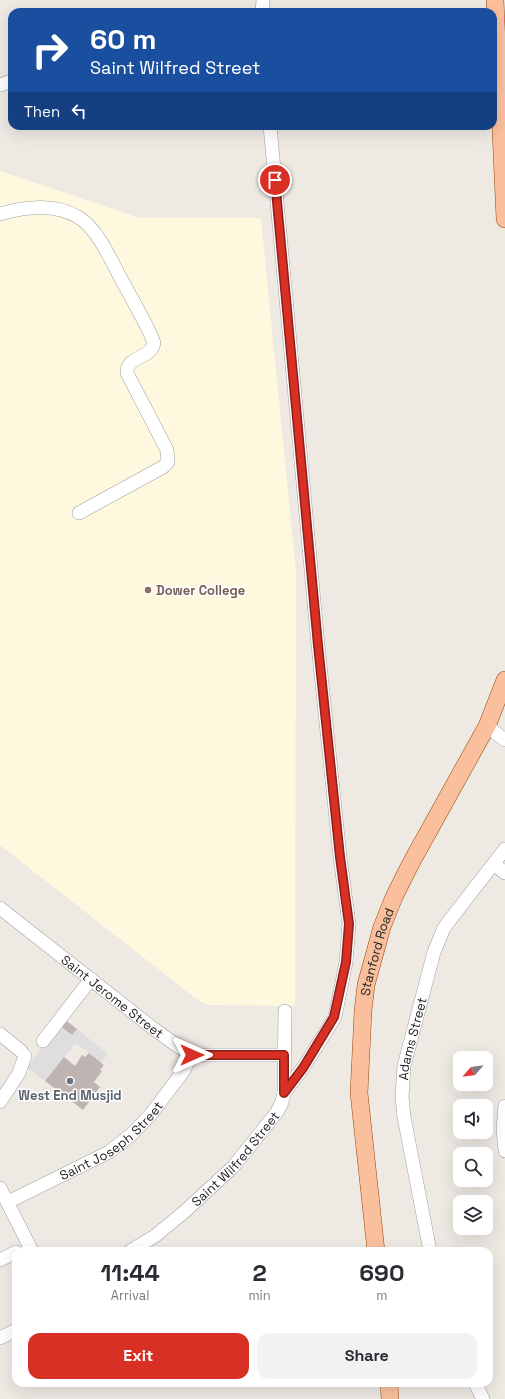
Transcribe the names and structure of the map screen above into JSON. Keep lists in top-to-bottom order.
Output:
{
  "streets": {
    "main road": ["Stanford Road"],
    "street": [
      "Saint Jerome Street",
      "Adams Street",
      "Saint Joseph Street",
      "Saint Wilfred Street"
    ]
  },
  "crossings": [
    ["Saint Jerome Street", "Saint Joseph Street"]
  ],
  "places": ["Dower College", "West End Musjid"],
  "north": "bottom left",
  "page": {
    "turn": ["60 m", "Saint Wilfred Street"],
    "then": "Then",
    "eta": [
      "11:44",
      "Arrival",
      "2",
      "min",
      "690",
      "m"
    ],
    "buttons": ["Exit", "Share"]
  }
}
